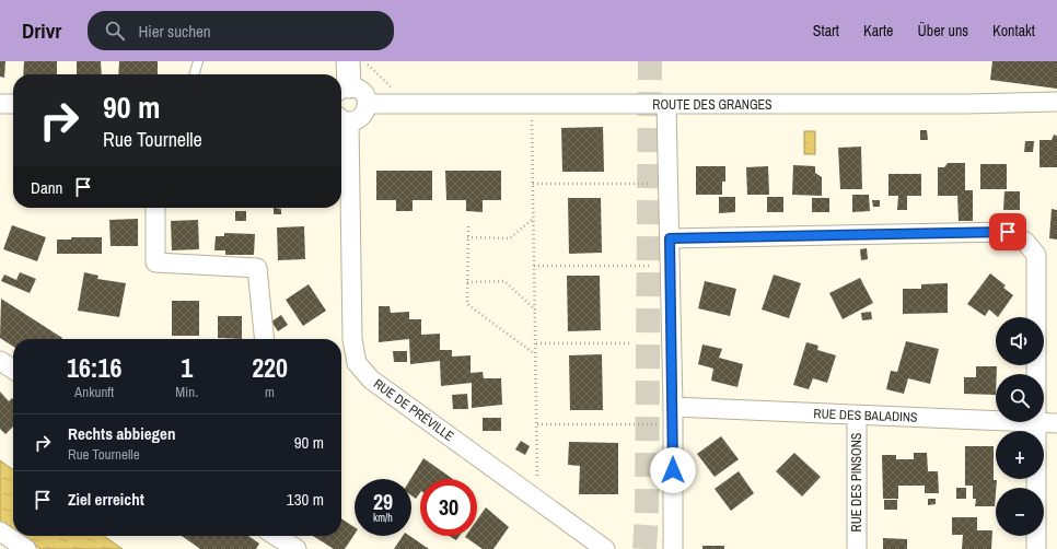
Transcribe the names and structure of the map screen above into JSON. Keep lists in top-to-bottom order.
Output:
{
  "streets": {
    "street": [
      "ROUTE DES GRANGES",
      "RUE DE PRÉVILLE",
      "RUE DES BALADINS",
      "RUE DES PINSONS"
    ]
  },
  "crossings": [
    ["RUE DES BALADINS", "RUE DES PINSONS"]
  ],
  "page": {
    "header": "Drivr",
    "search": "Hier suchen",
    "nav": [
      "Start",
      "Karte",
      "Über uns",
      "Kontakt"
    ],
    "turn": ["90 m", "Rue Tournelle"],
    "then": "Dann",
    "map_buttons": ["+", "−"],
    "eta": [
      "16:16",
      "Ankunft",
      "1",
      "Min.",
      "220",
      "m"
    ],
    "list": [
      {
        "name": "Rechts abbiegen",
        "note": "Rue Tournelle",
        "value": "90 m"
      },
      {
        "name": "Ziel erreicht",
        "value": "130 m"
      }
    ],
    "speed": "29 km/h",
    "limit": "30"
  }
}
